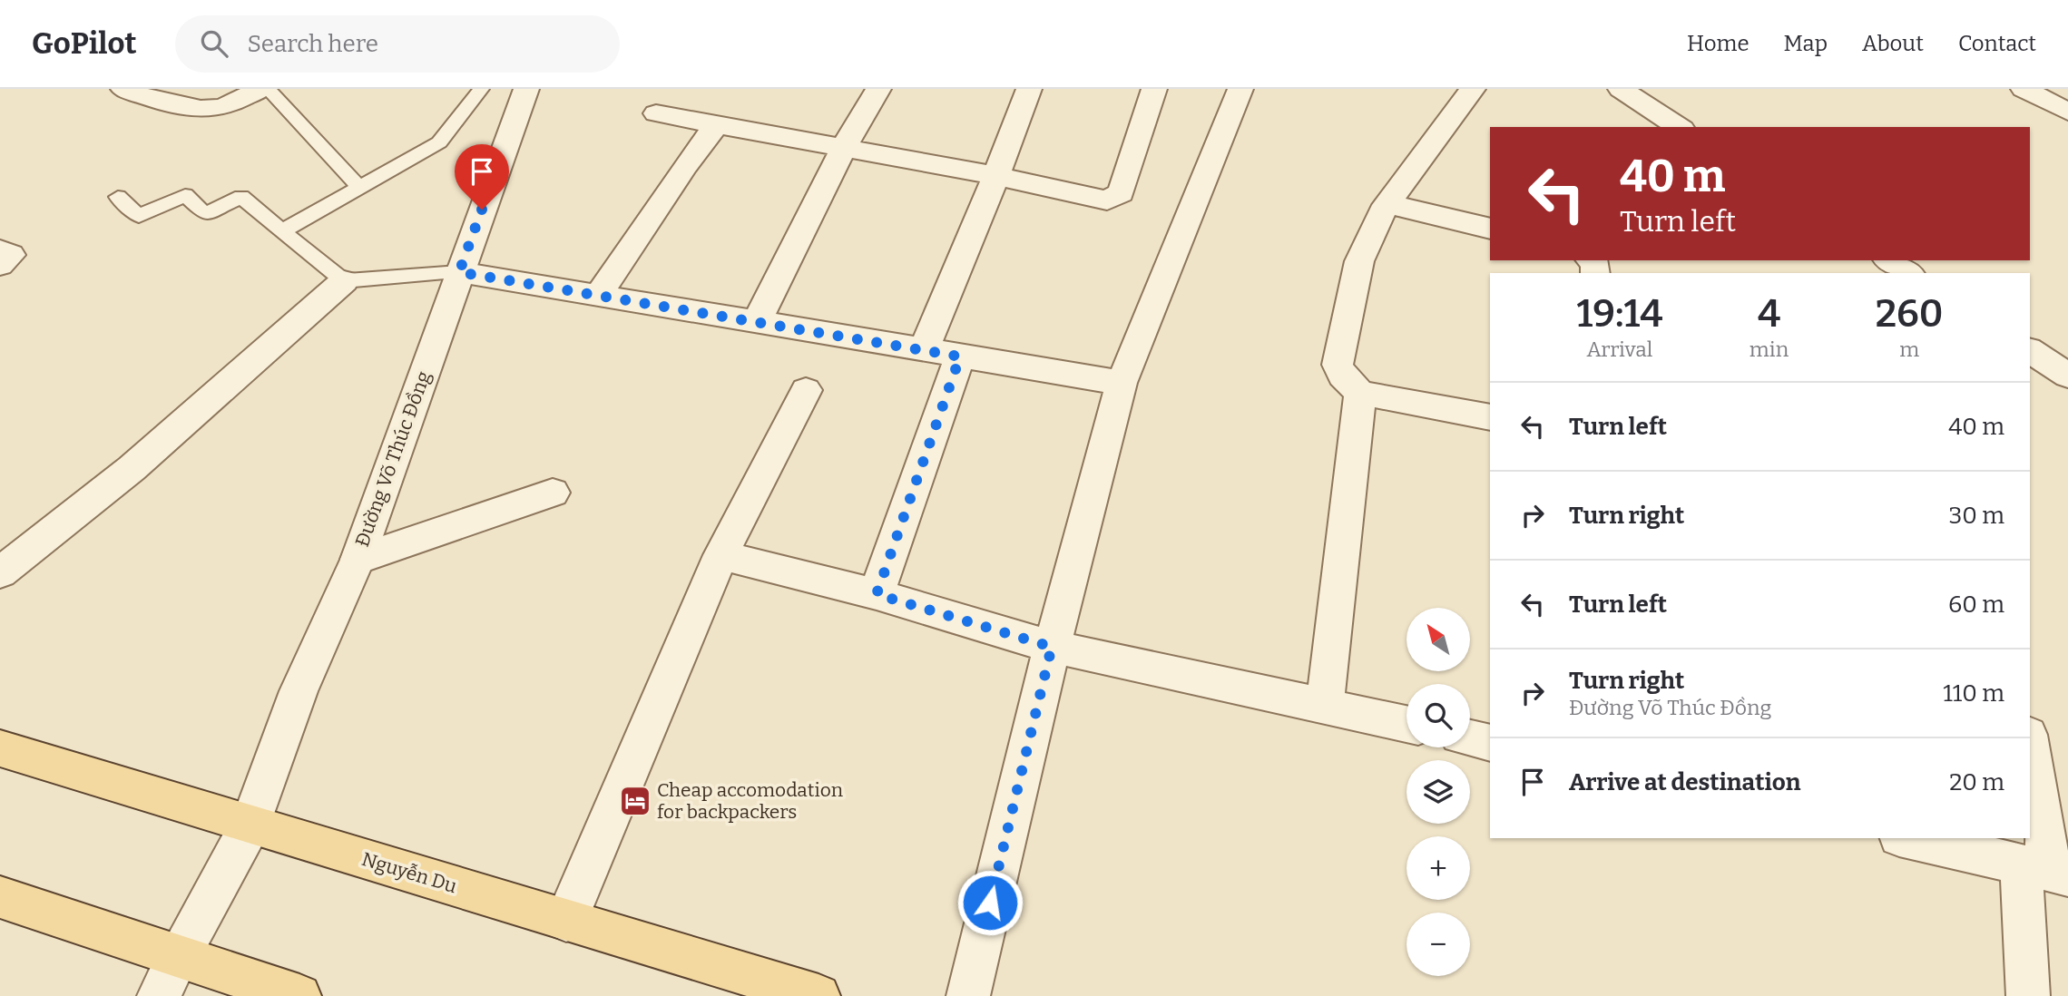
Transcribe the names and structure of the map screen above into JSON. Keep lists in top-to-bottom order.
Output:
{
  "streets": {
    "main road": ["Nguyễn Du"],
    "street": ["Đường Võ Thúc Đồng"]
  },
  "crossings": [
    ["Đường Võ Thúc Đồng", "Nguyễn Du"]
  ],
  "places": {
    "hotel": ["Cheap accomodation for backpackers"]
  },
  "north": "top left",
  "page": {
    "header": "GoPilot",
    "search": "Search here",
    "nav": [
      "Home",
      "Map",
      "About",
      "Contact"
    ],
    "turn": ["40 m", "Turn left"],
    "eta": [
      "19:14",
      "Arrival",
      "4",
      "min",
      "260",
      "m"
    ],
    "list": [
      {
        "name": "Turn left",
        "value": "40 m"
      },
      {
        "name": "Turn right",
        "value": "30 m"
      },
      {
        "name": "Turn left",
        "value": "60 m"
      },
      {
        "name": "Turn right",
        "note": "Đường Võ Thúc Đồng",
        "value": "110 m"
      },
      {
        "name": "Arrive at destination",
        "value": "20 m"
      }
    ],
    "map_buttons": ["+", "−"]
  }
}
